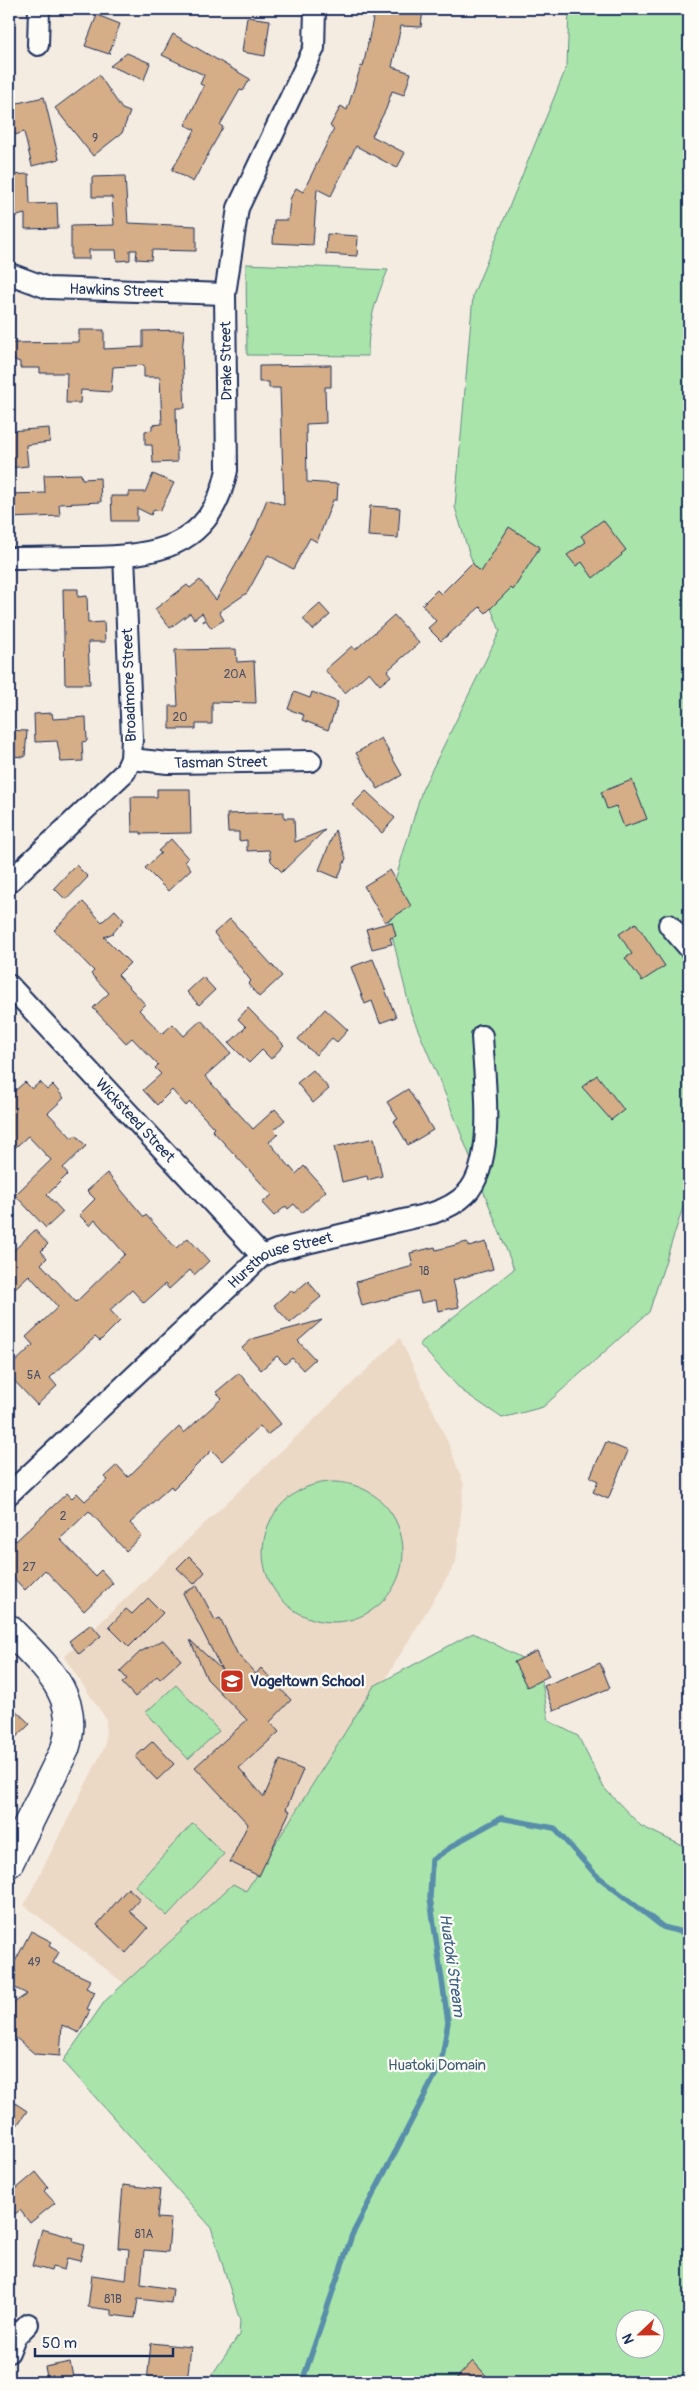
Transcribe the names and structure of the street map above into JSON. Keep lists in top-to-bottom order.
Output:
{
  "streets": {
    "street": [
      "Hawkins Street",
      "Drake Street",
      "Broadmore Street",
      "Tasman Street",
      "Wicksteed Street",
      "Hursthouse Street"
    ]
  },
  "crossings": [
    ["Hawkins Street", "Drake Street"],
    ["Drake Street", "Broadmore Street"],
    ["Broadmore Street", "Tasman Street"],
    ["Wicksteed Street", "Hursthouse Street"]
  ],
  "water": ["Huatoki Stream"],
  "parks": ["Huatoki Domain"],
  "places": {
    "school or university": ["Vogeltown School"]
  },
  "house_numbers": [
    "9",
    "20A",
    "20",
    "18",
    "5A",
    "2",
    "27",
    "49",
    "81A",
    "81B"
  ],
  "scale_bar": "50 m",
  "north": "left"
}
